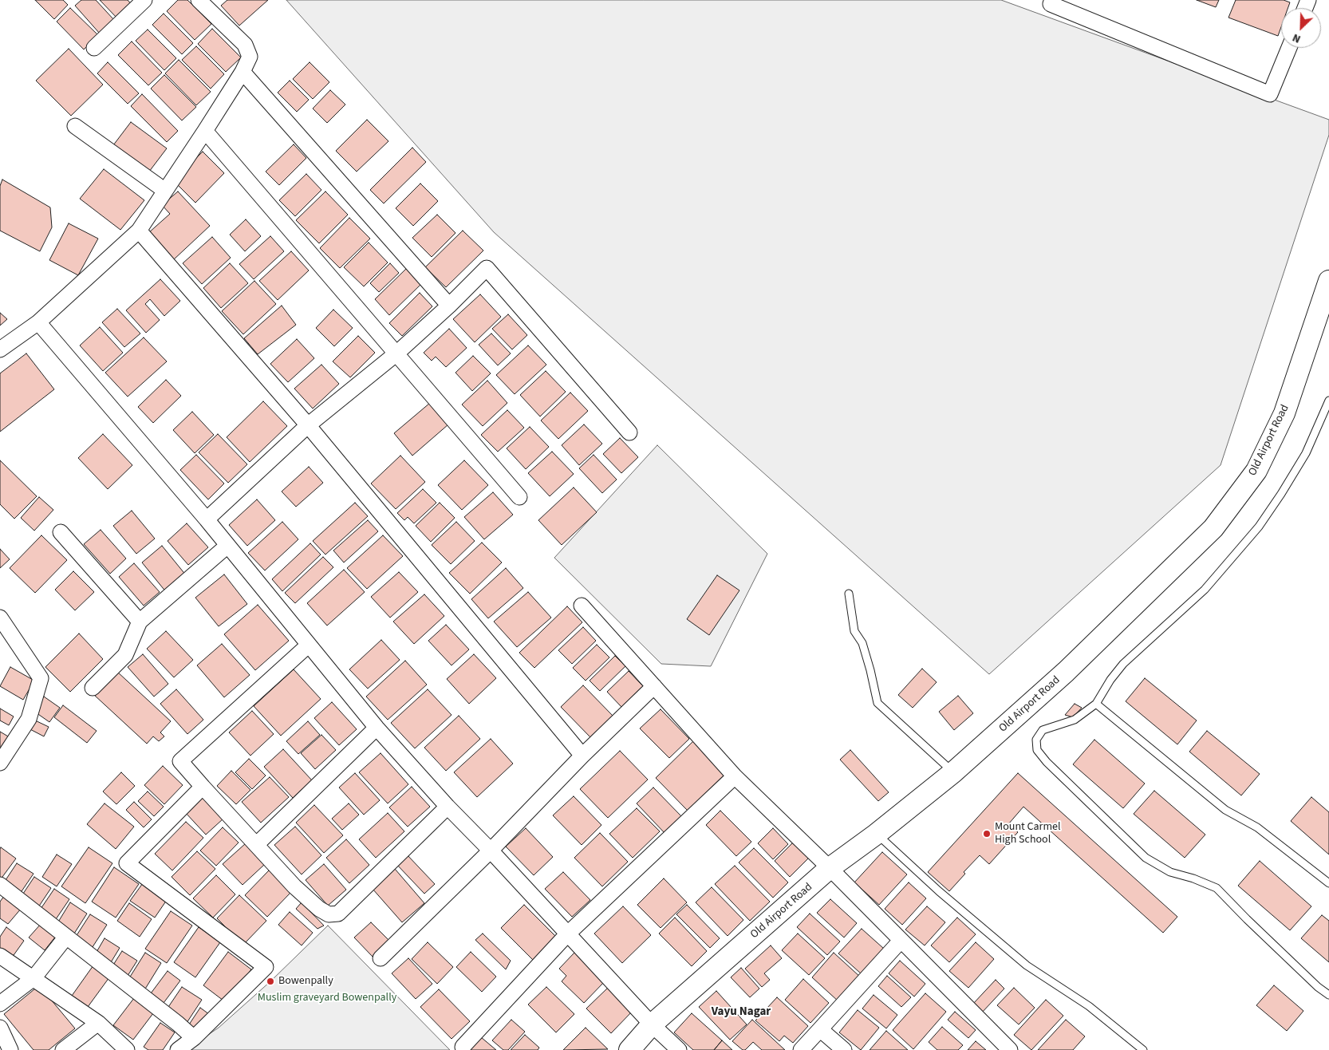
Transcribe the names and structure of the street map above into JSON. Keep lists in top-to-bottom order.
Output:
{
  "streets": {
    "main road": ["Old Airport Road"]
  },
  "districts": ["Vayu Nagar"],
  "parks": ["Muslim graveyard Bowenpally"],
  "places": ["Mount Carmel High School", "Bowenpally"],
  "north": "bottom left"
}
